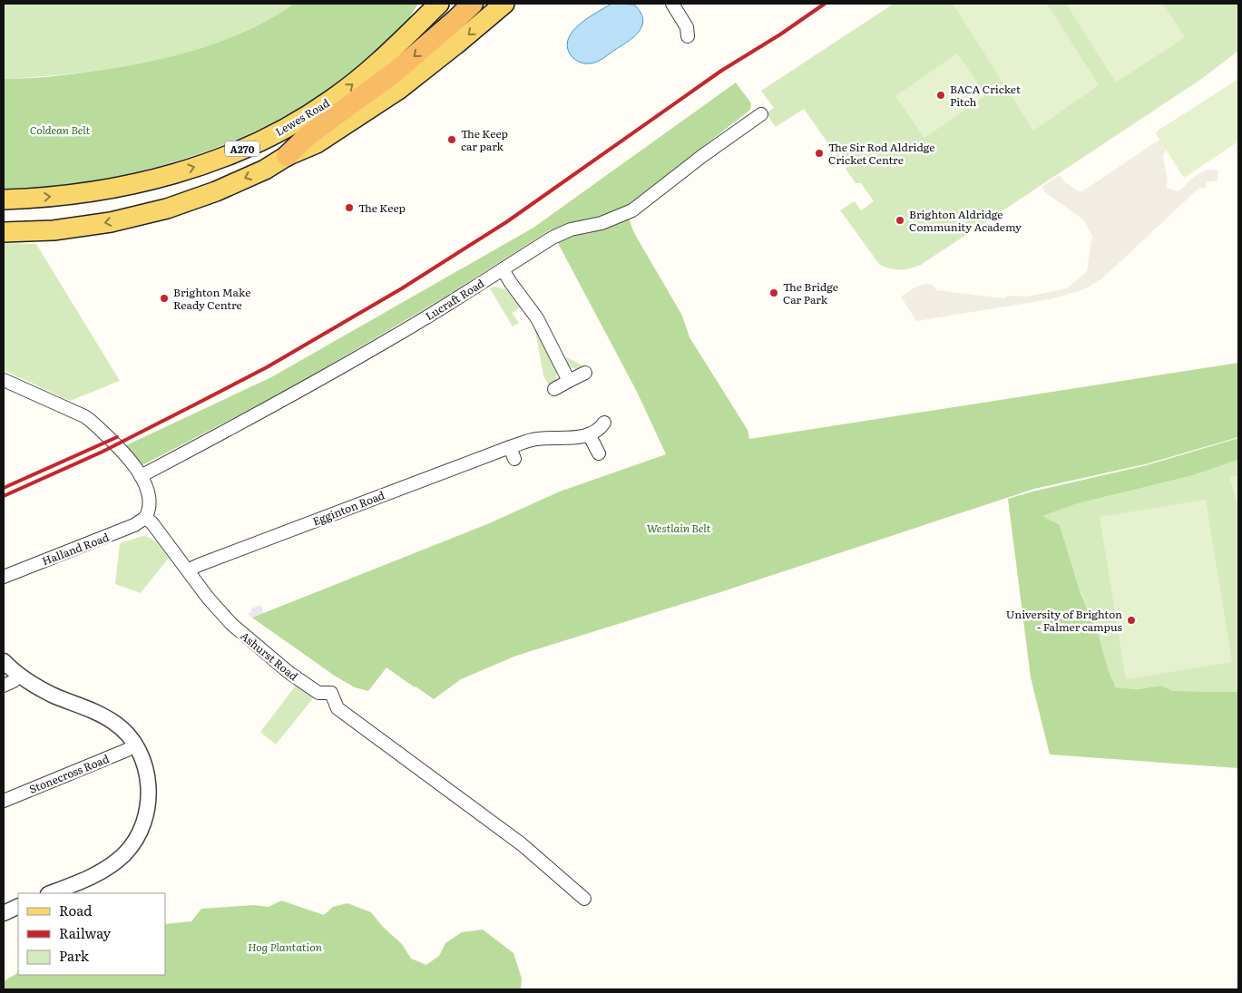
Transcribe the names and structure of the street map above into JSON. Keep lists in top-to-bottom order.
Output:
{
  "streets": {
    "main road": ["Lewes Road", "A270"],
    "street": [
      "Lucraft Road",
      "Egginton Road",
      "Halland Road",
      "Ashurst Road",
      "Stonecross Road"
    ]
  },
  "crossings": [
    ["Egginton Road", "Ashurst Road"],
    ["Halland Road", "Ashurst Road"]
  ],
  "parks": ["Coldean Belt", "Westlain Belt", "Hog Plantation"],
  "places": [
    "BACA Cricket Pitch",
    "The Keep car park",
    "The Sir Rod Aldridge Cricket Centre",
    "The Keep",
    "Brighton Aldridge Community Academy",
    "The Bridge Car Park",
    "Brighton Make Ready Centre",
    "University of Brighton - Falmer campus"
  ],
  "legend": ["Road", "Railway", "Park"]
}
